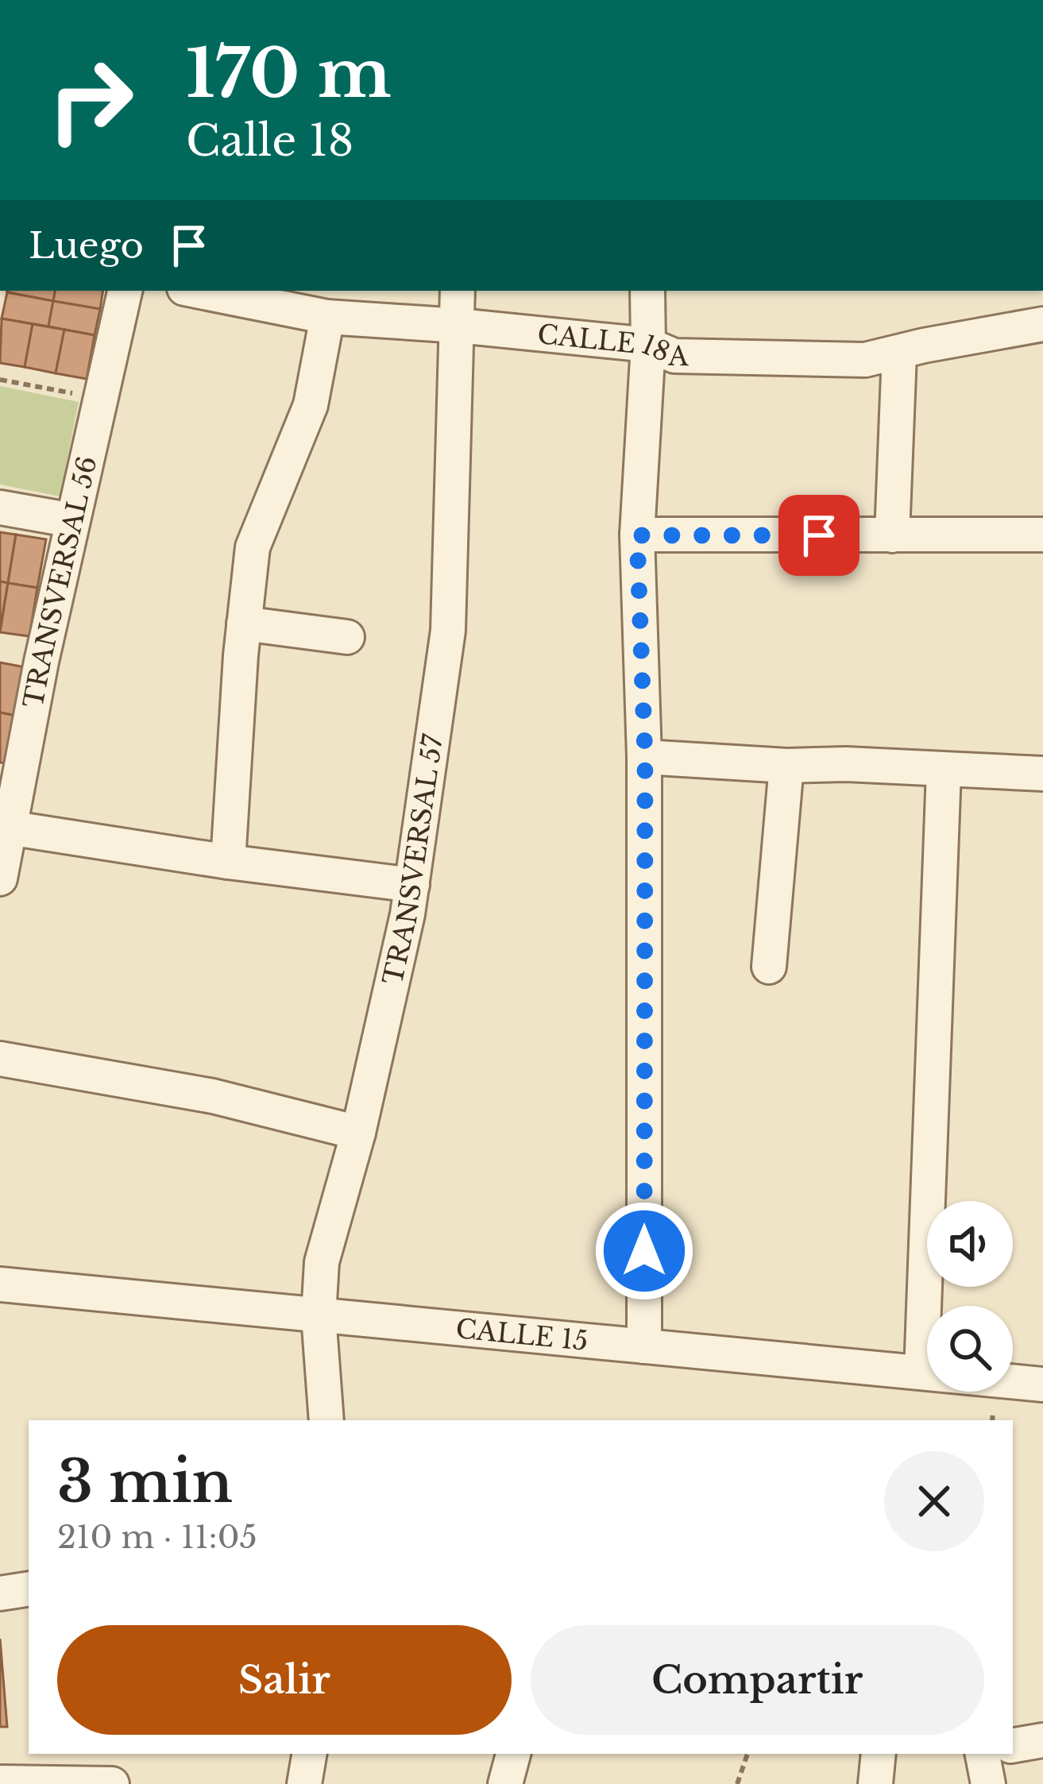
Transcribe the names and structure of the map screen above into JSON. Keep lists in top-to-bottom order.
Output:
{
  "streets": {
    "street": [
      "CALLE 18A",
      "TRANSVERSAL 56",
      "TRANSVERSAL 57",
      "CALLE 15"
    ]
  },
  "crossings": [
    ["CALLE 18A", "TRANSVERSAL 57"],
    ["TRANSVERSAL 57", "CALLE 15"]
  ],
  "page": {
    "turn": ["170 m", "Calle 18"],
    "then": "Luego",
    "heading": ["3 min", "210 m · 11:05"],
    "buttons": ["Salir", "Compartir"]
  }
}
